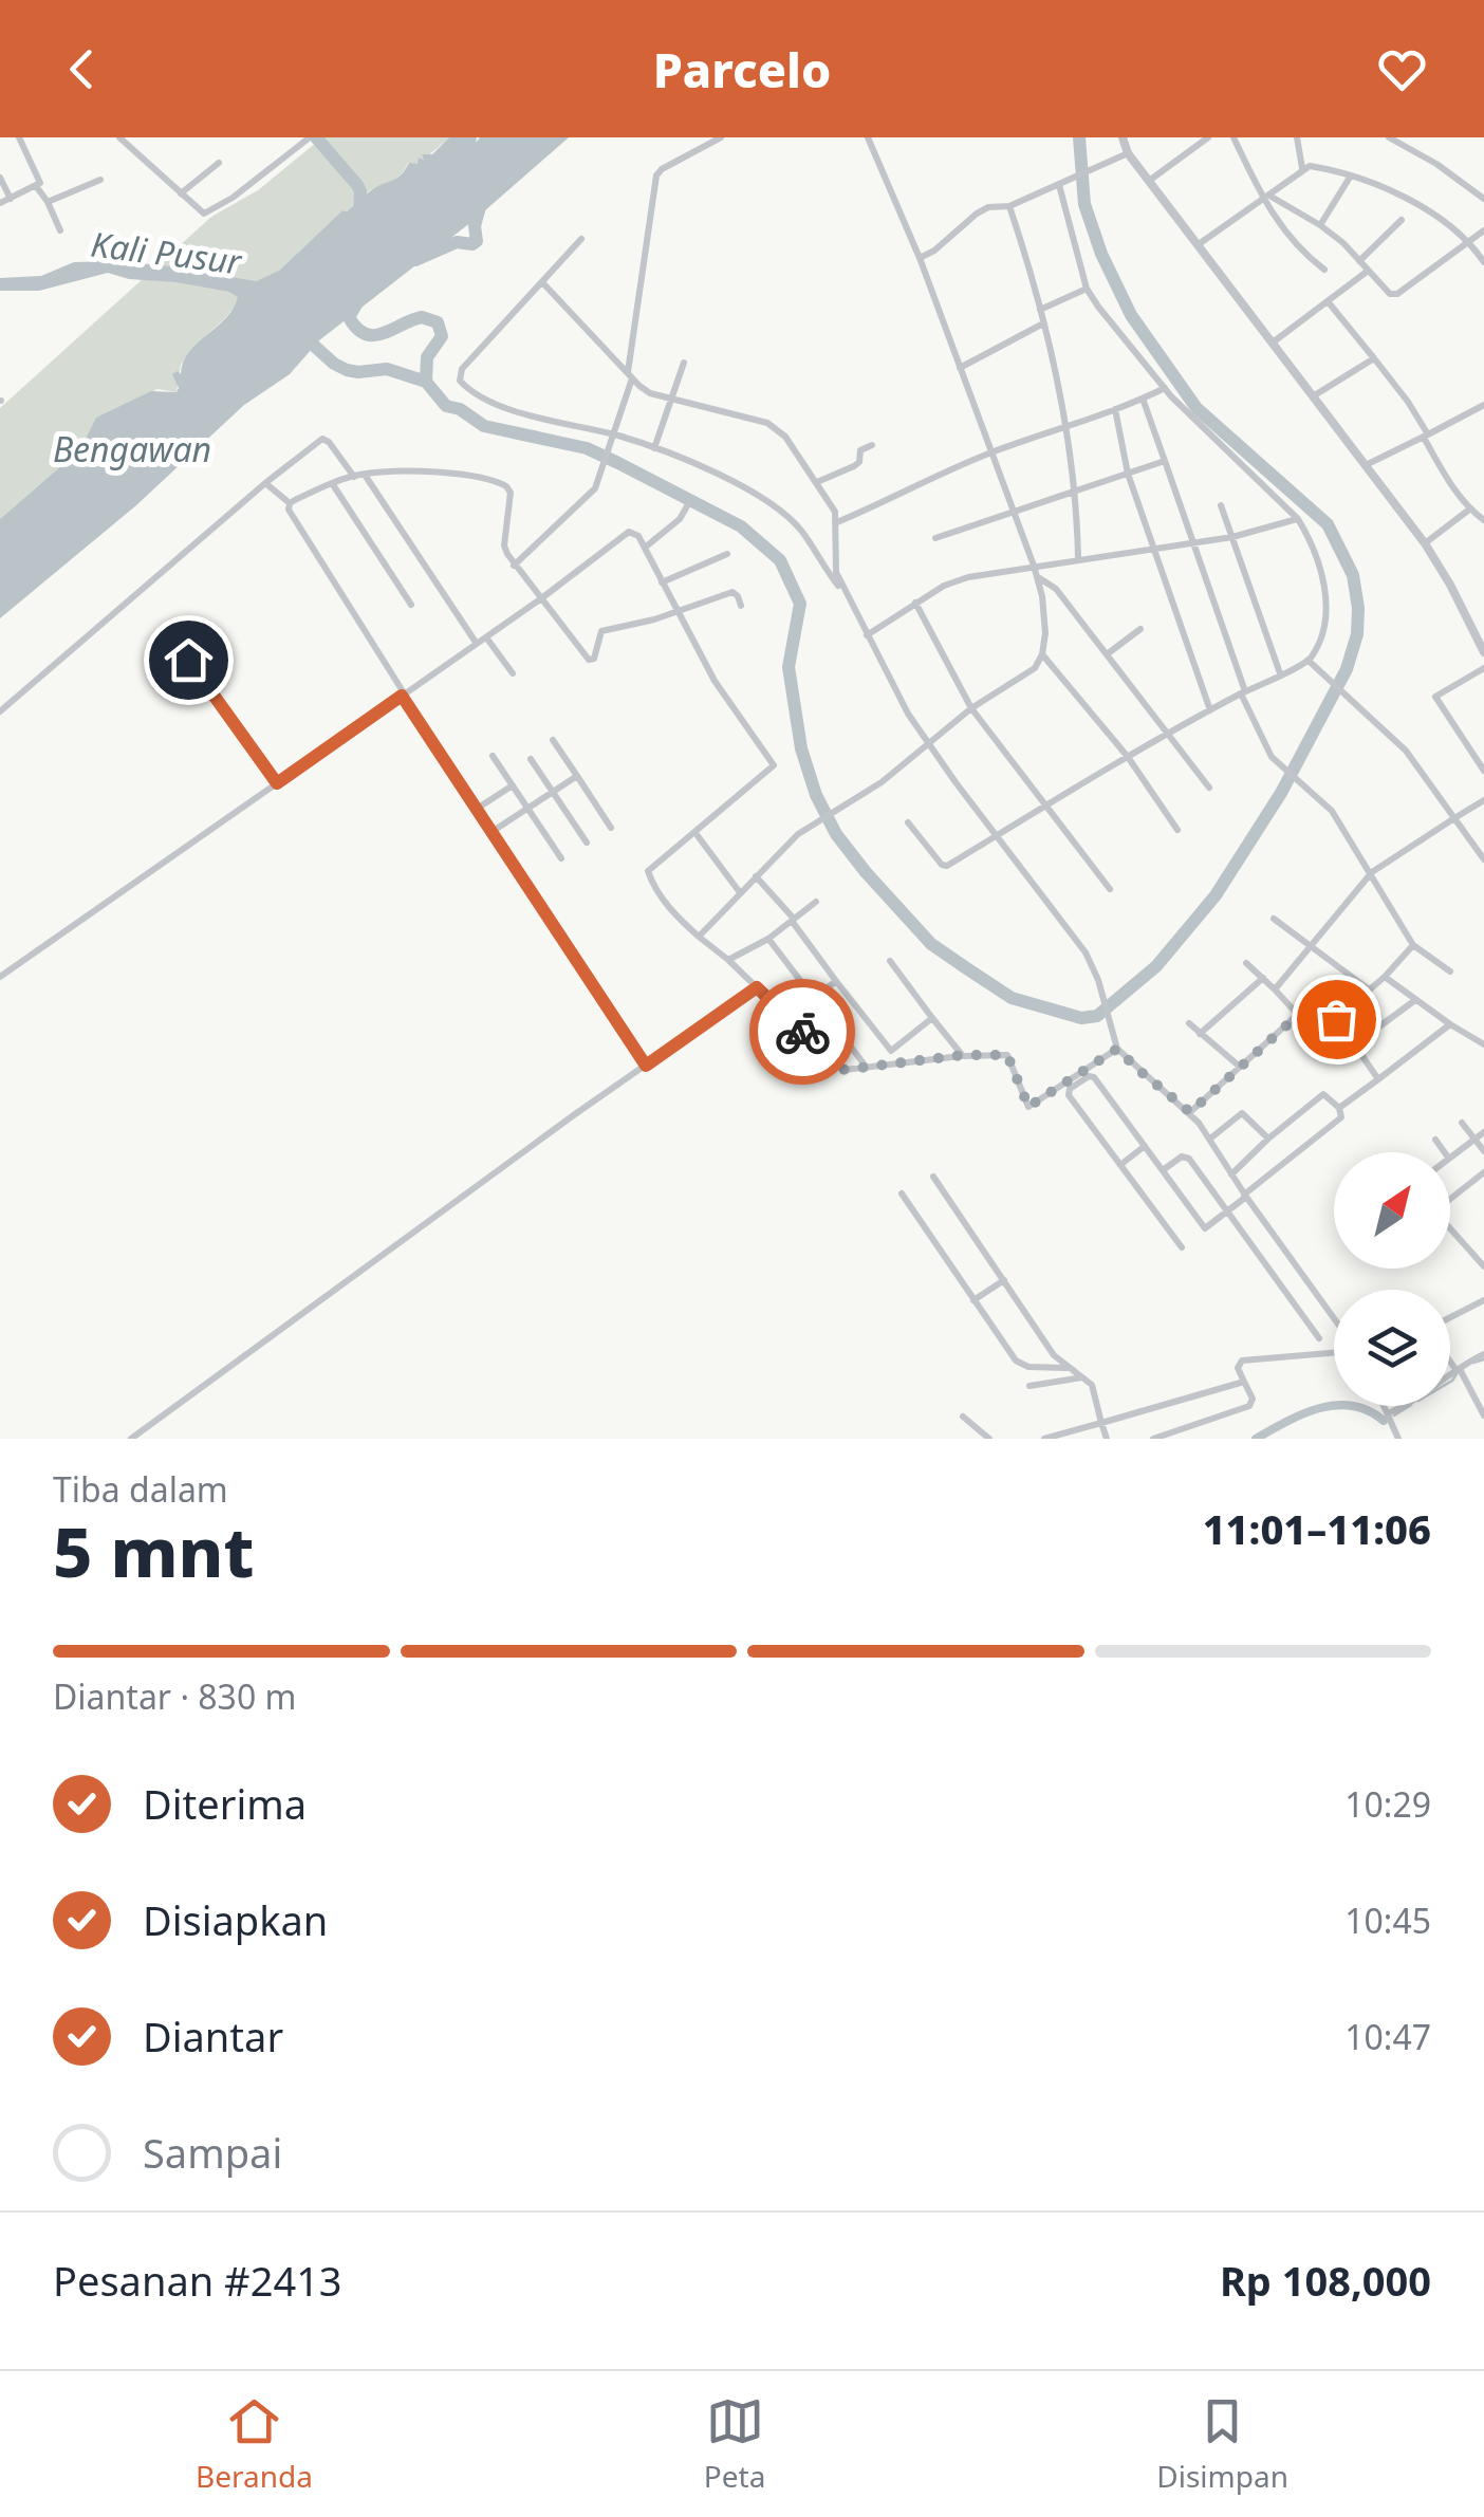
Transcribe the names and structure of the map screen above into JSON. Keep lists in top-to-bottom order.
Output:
{
  "water": ["Kali Pusur", "Bengawan"],
  "north": "top right",
  "page": {
    "header": "Parcelo",
    "heading": ["5 mnt", "Tiba dalam", "11:01–11:06"],
    "panel": ["Pesanan #2413", "Rp 108,000"],
    "bar": "Diantar · 830 m",
    "list": [
      ["Diterima", "10:29"],
      ["Disiapkan", "10:45"],
      ["Diantar", "10:47"],
      "Sampai"
    ],
    "tabs": ["Beranda", "Peta", "Disimpan"]
  }
}
